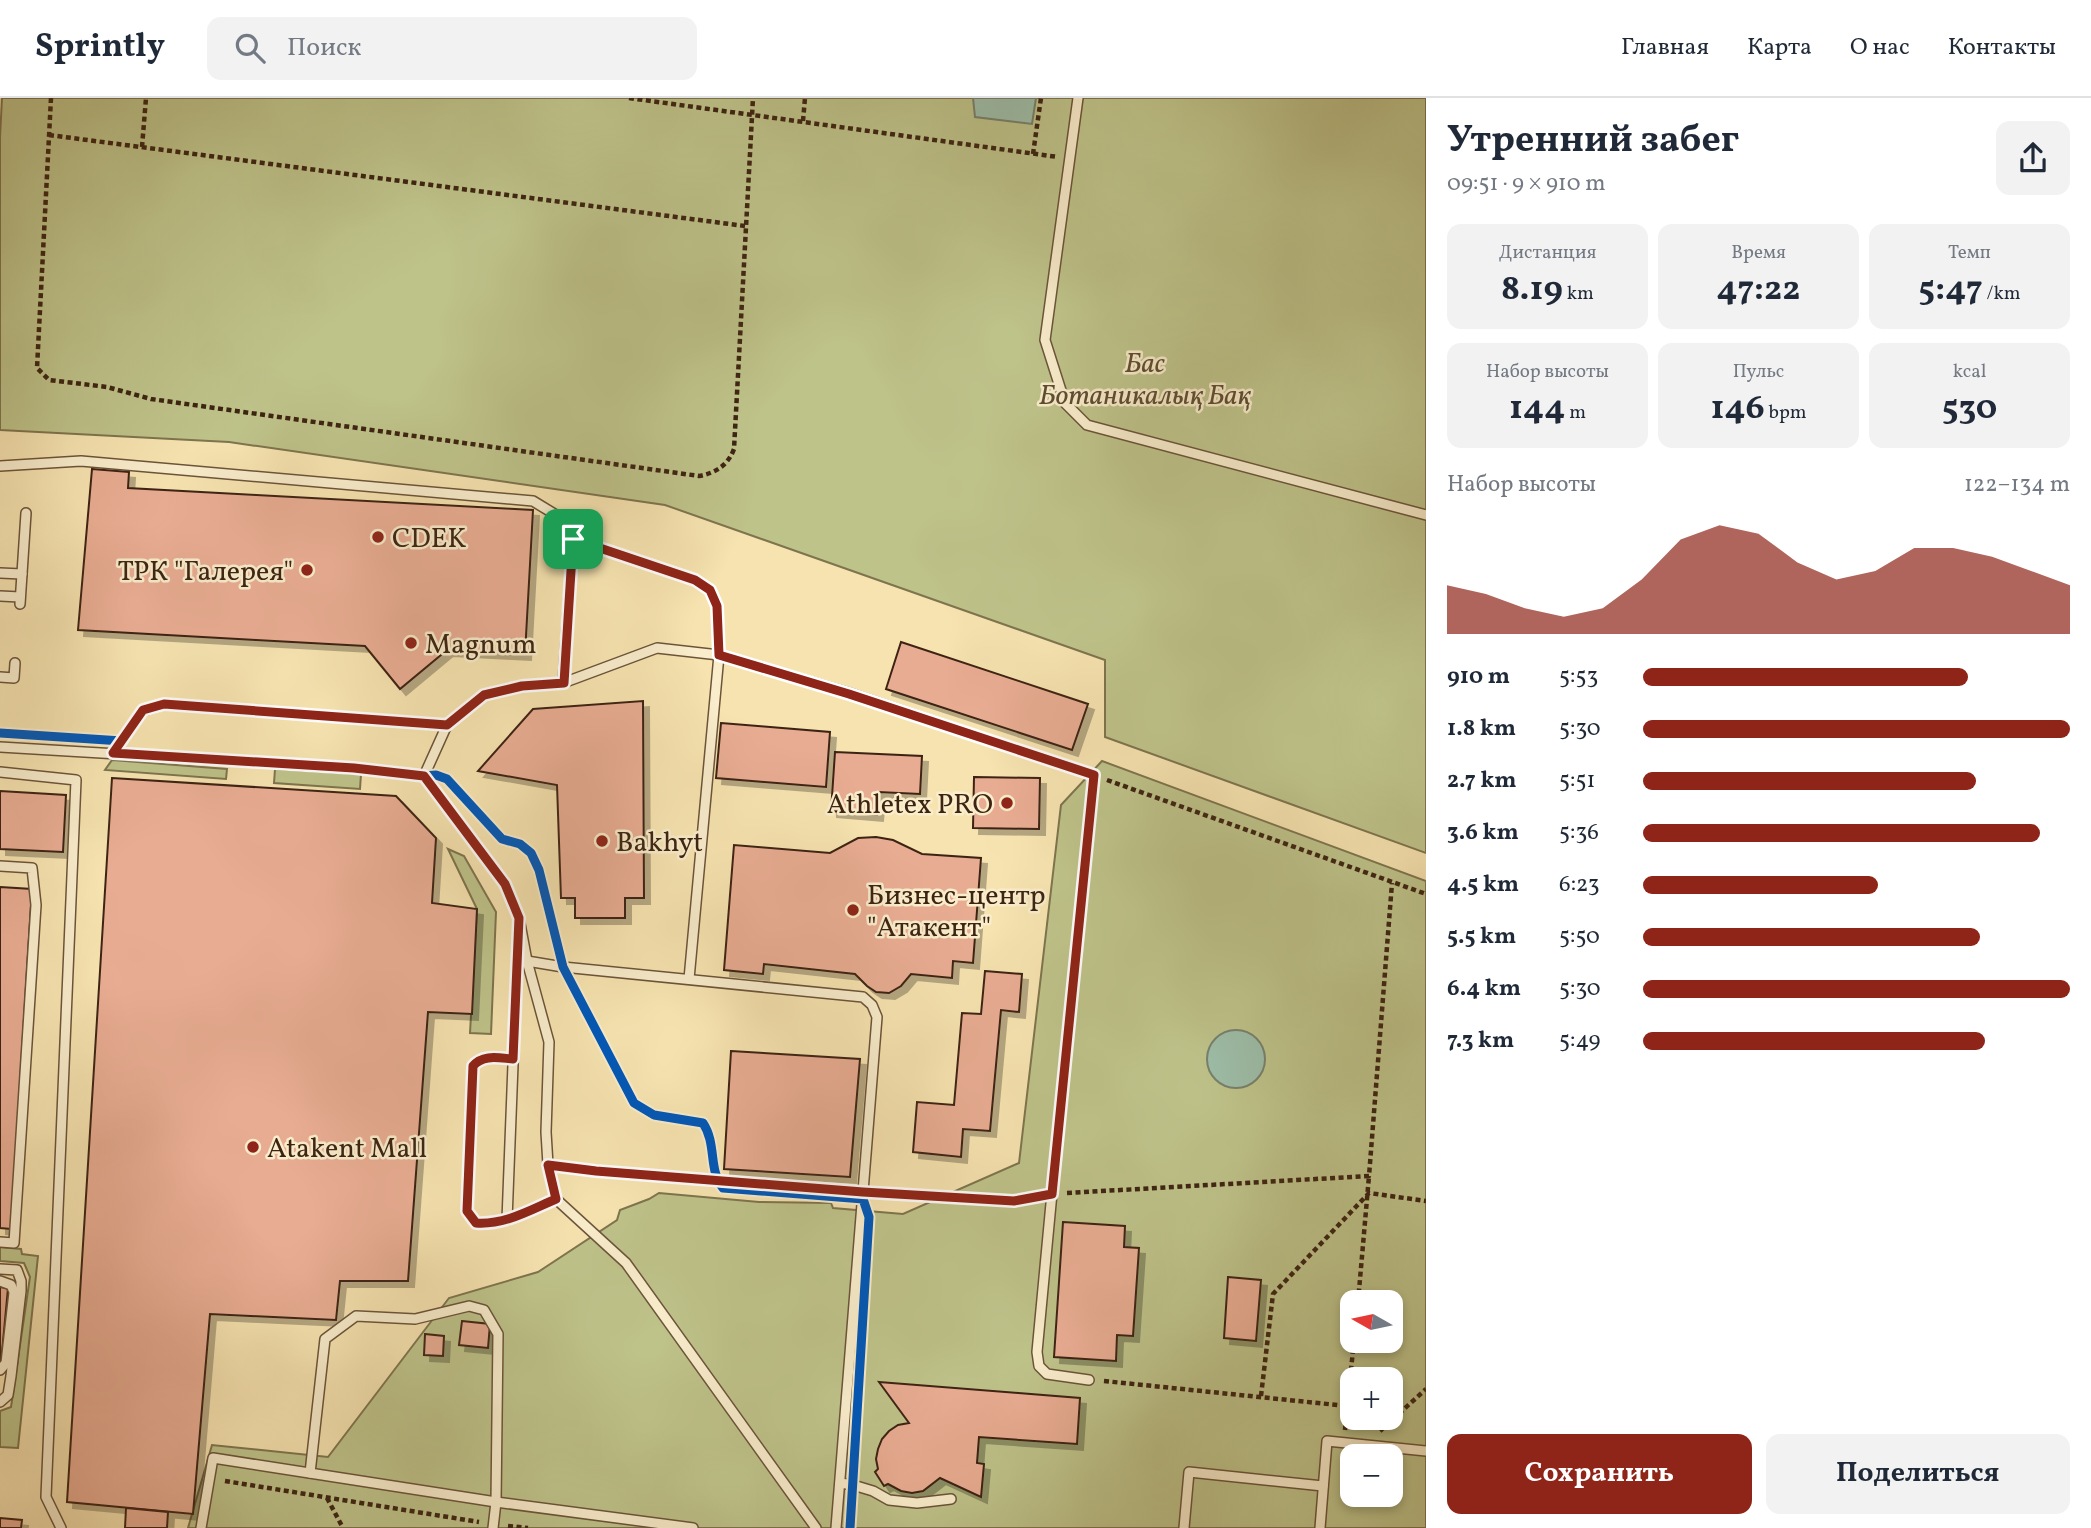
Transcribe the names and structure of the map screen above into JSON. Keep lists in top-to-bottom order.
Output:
{
  "parks": ["Бас Ботаникалық Бақ"],
  "places": [
    "CDEK",
    "ТРК \"Галерея\"",
    "Magnum",
    "Athletex PRO",
    "Bakhyt",
    "Бизнес-центр \"Атакент\"",
    "Atakent Mall"
  ],
  "north": "left",
  "page": {
    "header": "Sprintly",
    "search": "Поиск",
    "nav": [
      "Главная",
      "Карта",
      "О нас",
      "Контакты"
    ],
    "heading": ["Утренний забег", "09:51 · 9 × 910 m"],
    "stats": [
      ["Дистанция", "8.19 km"],
      ["Время", "47:22"],
      ["Темп", "5:47 /km"],
      ["Набор высоты", "144 m"],
      ["Пульс", "146 bpm"],
      ["kcal", "530"]
    ],
    "chart": ["Набор высоты", "122–134 m"],
    "list": [
      {
        "name": "910 m",
        "note": "5:53"
      },
      {
        "name": "1.8 km",
        "note": "5:30"
      },
      {
        "name": "2.7 km",
        "note": "5:51"
      },
      {
        "name": "3.6 km",
        "note": "5:36"
      },
      {
        "name": "4.5 km",
        "note": "6:23"
      },
      {
        "name": "5.5 km",
        "note": "5:50"
      },
      {
        "name": "6.4 km",
        "note": "5:30"
      },
      {
        "name": "7.3 km",
        "note": "5:49"
      }
    ],
    "map_buttons": ["+", "−"],
    "buttons": ["Сохранить", "Поделиться"]
  }
}
